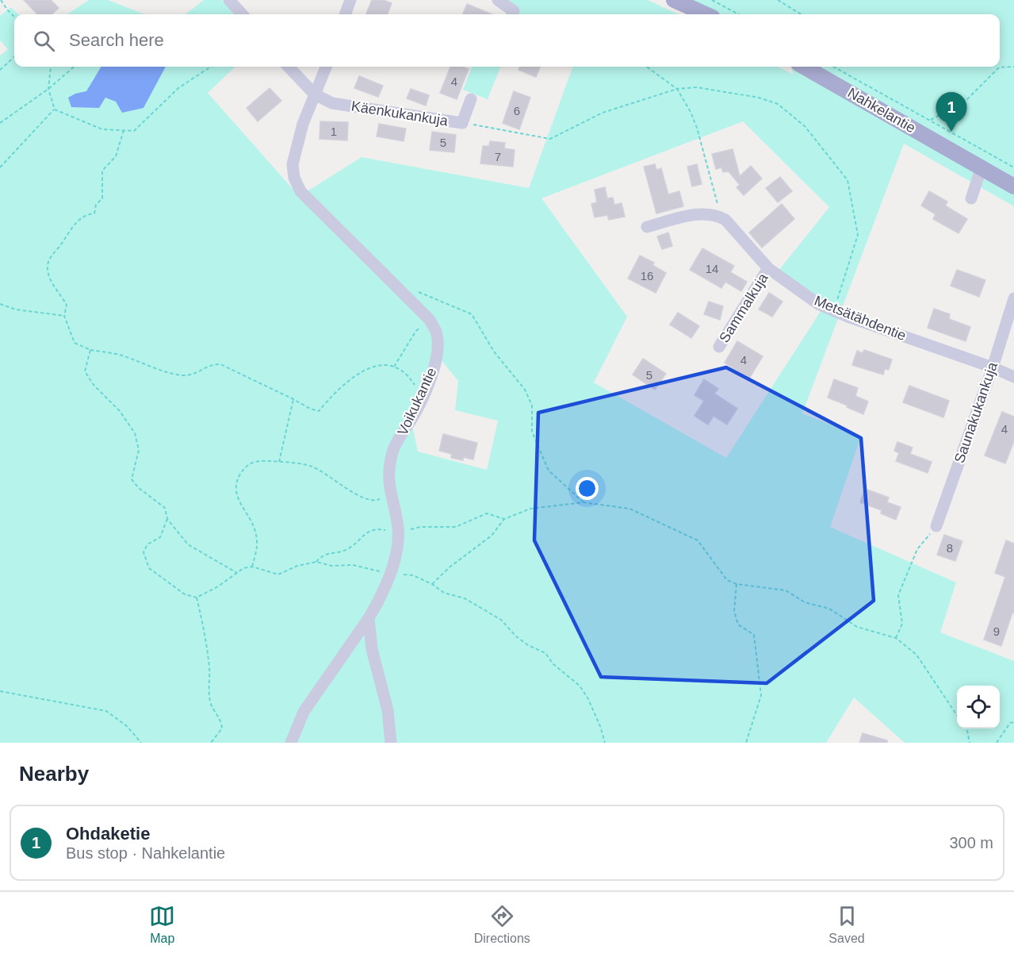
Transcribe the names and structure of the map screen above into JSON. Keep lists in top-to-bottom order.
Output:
{
  "streets": {
    "main road": ["Nahkelantie"],
    "street": [
      "Käenkukankuja",
      "Sammalkuja",
      "Metsätähdentie",
      "Voikukantie",
      "Saunakukankuja"
    ]
  },
  "crossings": [
    ["Käenkukankuja", "Voikukantie"],
    ["Sammalkuja", "Metsätähdentie"],
    ["Metsätähdentie", "Saunakukankuja"]
  ],
  "house_numbers": [
    "4",
    "6",
    "1",
    "5",
    "7",
    "14",
    "16",
    "4",
    "5",
    "4",
    "8",
    "9"
  ],
  "page": {
    "search": "Search here",
    "pins": "1",
    "heading": "Nearby",
    "list": [
      {
        "mark": "1",
        "name": "Ohdaketie",
        "note": "Bus stop · Nahkelantie",
        "value": "300 m"
      }
    ],
    "nav": ["Map", "Directions", "Saved"]
  }
}
